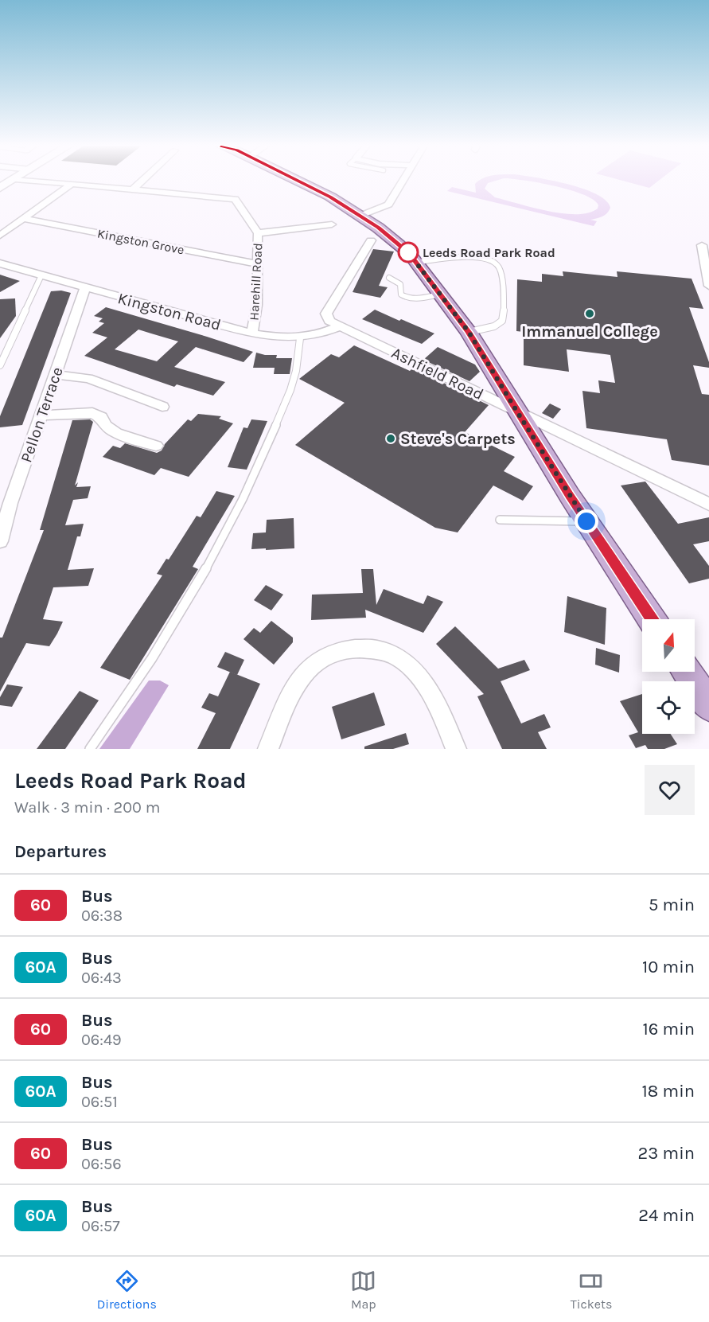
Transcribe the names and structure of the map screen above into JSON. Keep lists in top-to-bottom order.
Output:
{
  "streets": {
    "street": [
      "Kingston Grove",
      "Harehill Road",
      "Kingston Road",
      "Ashfield Road",
      "Pellon Terrace"
    ]
  },
  "crossings": [
    ["Kingston Grove", "Harehill Road"],
    ["Harehill Road", "Kingston Road"],
    ["Kingston Road", "Ashfield Road"],
    ["Kingston Road", "Pellon Terrace"]
  ],
  "places": ["Leeds Road Park Road", "Immanuel College", "Steve's Carpets"],
  "lines": ["bus line 60"],
  "north": "top",
  "page": {
    "heading": [
      ["Leeds Road Park Road", "Walk · 3 min · 200 m"],
      "Departures"
    ],
    "list": [
      {
        "mark": "60",
        "name": "Bus",
        "note": "06:38",
        "value": "5 min"
      },
      {
        "mark": "60A",
        "name": "Bus",
        "note": "06:43",
        "value": "10 min"
      },
      {
        "mark": "60",
        "name": "Bus",
        "note": "06:49",
        "value": "16 min"
      },
      {
        "mark": "60A",
        "name": "Bus",
        "note": "06:51",
        "value": "18 min"
      },
      {
        "mark": "60",
        "name": "Bus",
        "note": "06:56",
        "value": "23 min"
      },
      {
        "mark": "60A",
        "name": "Bus",
        "note": "06:57",
        "value": "24 min"
      }
    ],
    "tabs": ["Directions", "Map", "Tickets"]
  }
}
